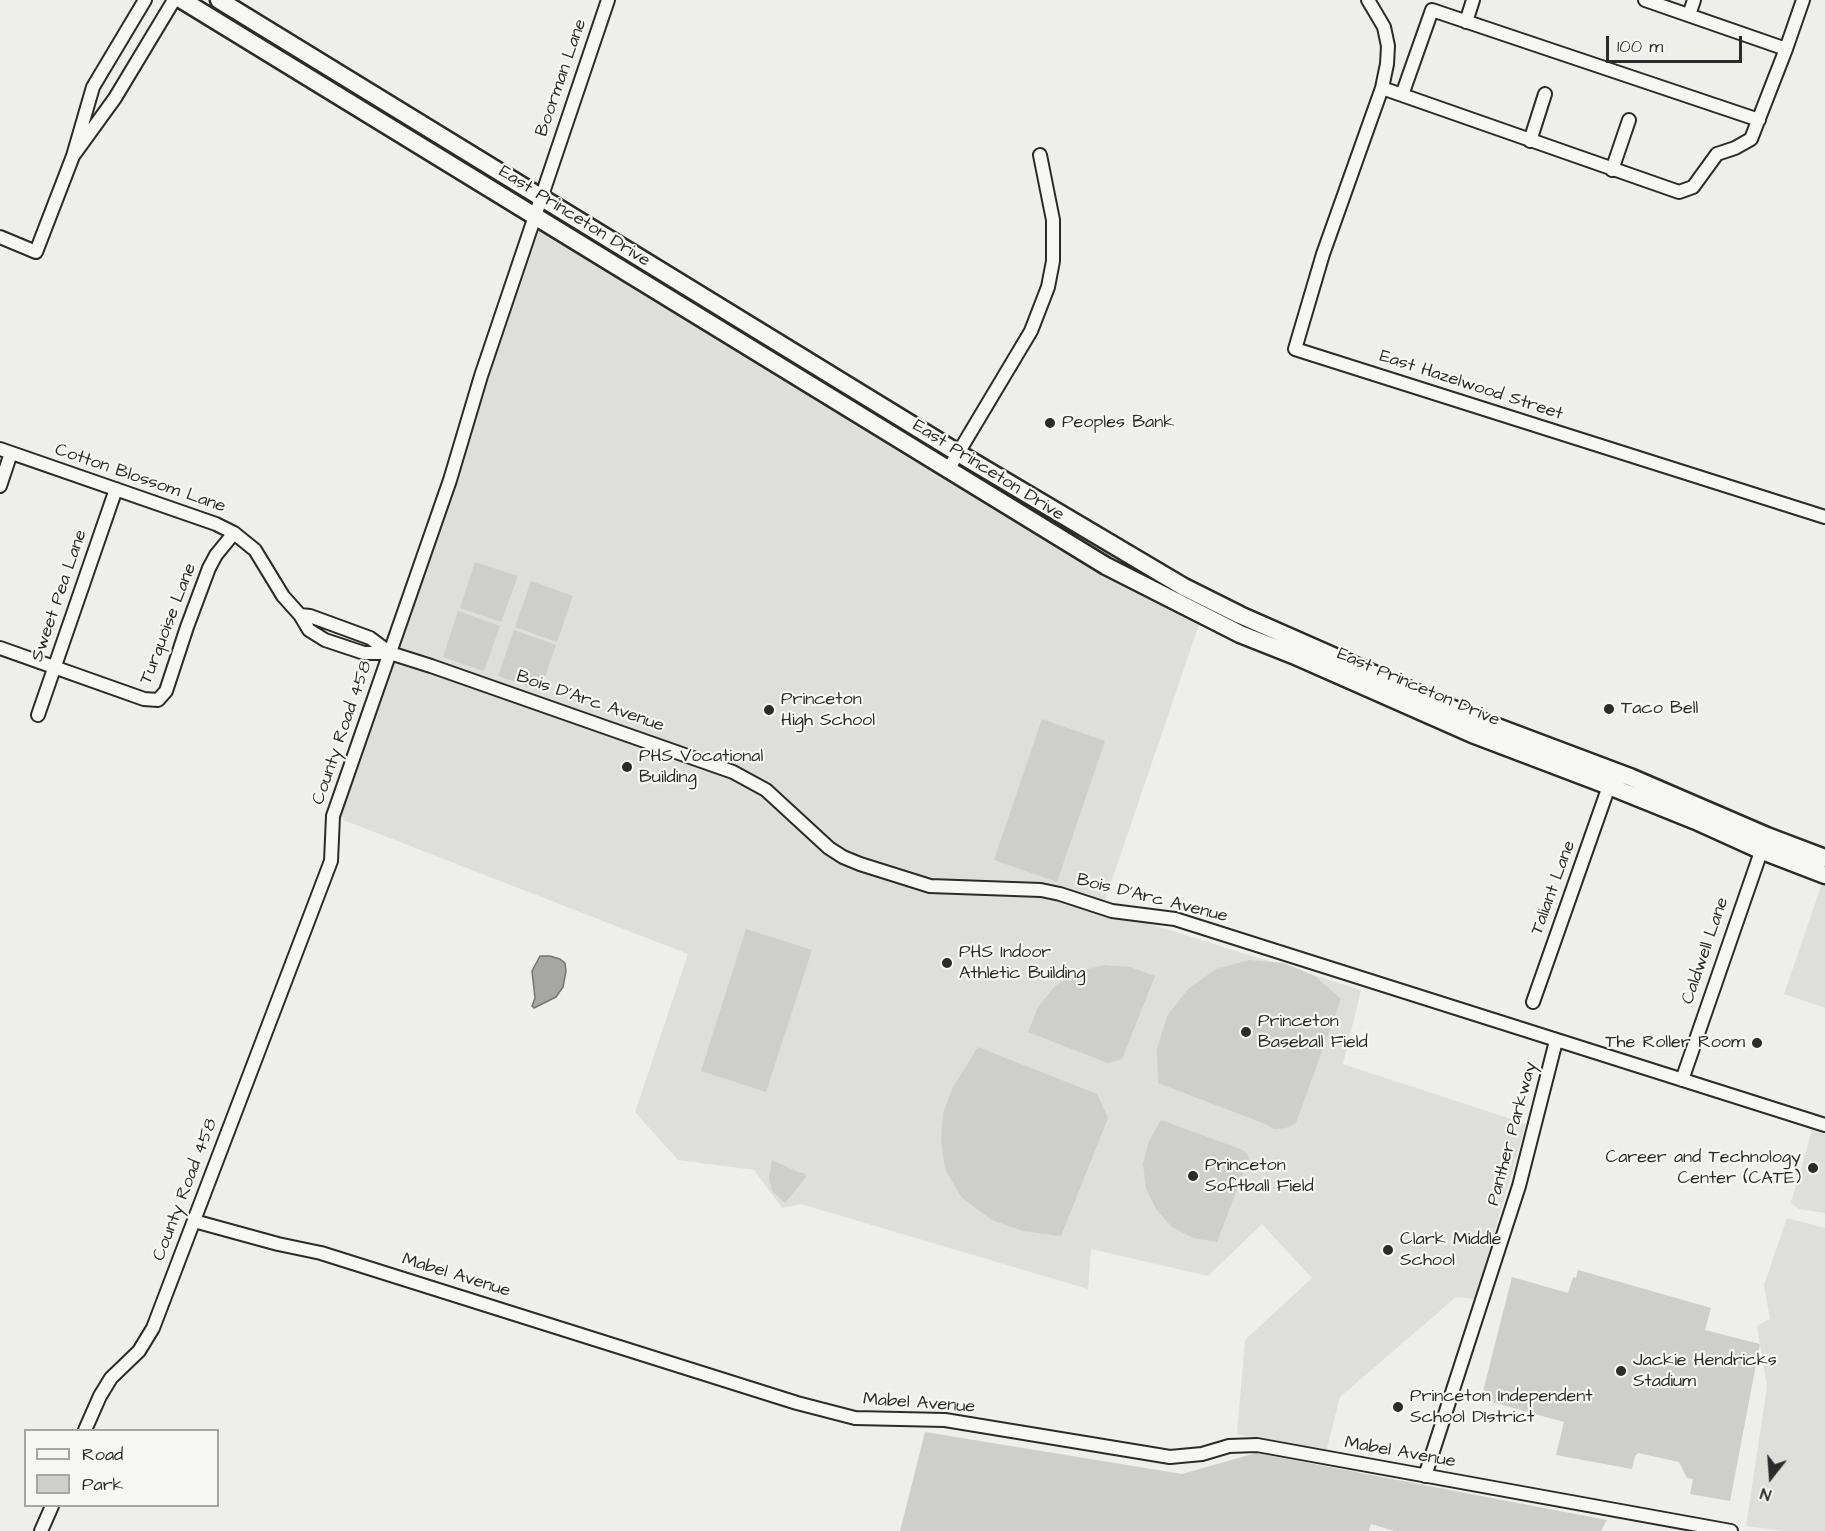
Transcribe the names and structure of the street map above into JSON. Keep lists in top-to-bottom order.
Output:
{
  "streets": {
    "highway": ["East Princeton Drive"],
    "street": [
      "Boorman Lane",
      "East Hazelwood Street",
      "Cotton Blossom Lane",
      "Sweet Pea Lane",
      "Turquoise Lane",
      "Bois D'Arc Avenue",
      "County Road 458",
      "Taliant Lane",
      "Caldwell Lane",
      "Panther Parkway",
      "Mabel Avenue"
    ]
  },
  "crossings": [
    ["Boorman Lane", "East Princeton Drive"],
    ["Boorman Lane", "County Road 458"],
    ["East Princeton Drive", "County Road 458"],
    ["East Princeton Drive", "Taliant Lane"],
    ["East Princeton Drive", "Caldwell Lane"],
    ["Cotton Blossom Lane", "Sweet Pea Lane"],
    ["Cotton Blossom Lane", "Turquoise Lane"],
    ["Cotton Blossom Lane", "Bois D'Arc Avenue"],
    ["Cotton Blossom Lane", "County Road 458"],
    ["Sweet Pea Lane", "Turquoise Lane"],
    ["Bois D'Arc Avenue", "County Road 458"],
    ["Bois D'Arc Avenue", "Caldwell Lane"],
    ["Bois D'Arc Avenue", "Panther Parkway"],
    ["County Road 458", "Mabel Avenue"],
    ["Panther Parkway", "Mabel Avenue"]
  ],
  "places": [
    "Peoples Bank",
    "Taco Bell",
    "Princeton High School",
    "PHS Vocational Building",
    "PHS Indoor Athletic Building",
    "Princeton Baseball Field",
    "The Roller Room",
    "Career and Technology Center (CATE)",
    "Princeton Softball Field",
    "Clark Middle School",
    "Jackie Hendricks Stadium",
    "Princeton Independent School DIstrict"
  ],
  "legend": ["Road", "Park"],
  "scale_bar": "100 m",
  "north": "bottom"
}
